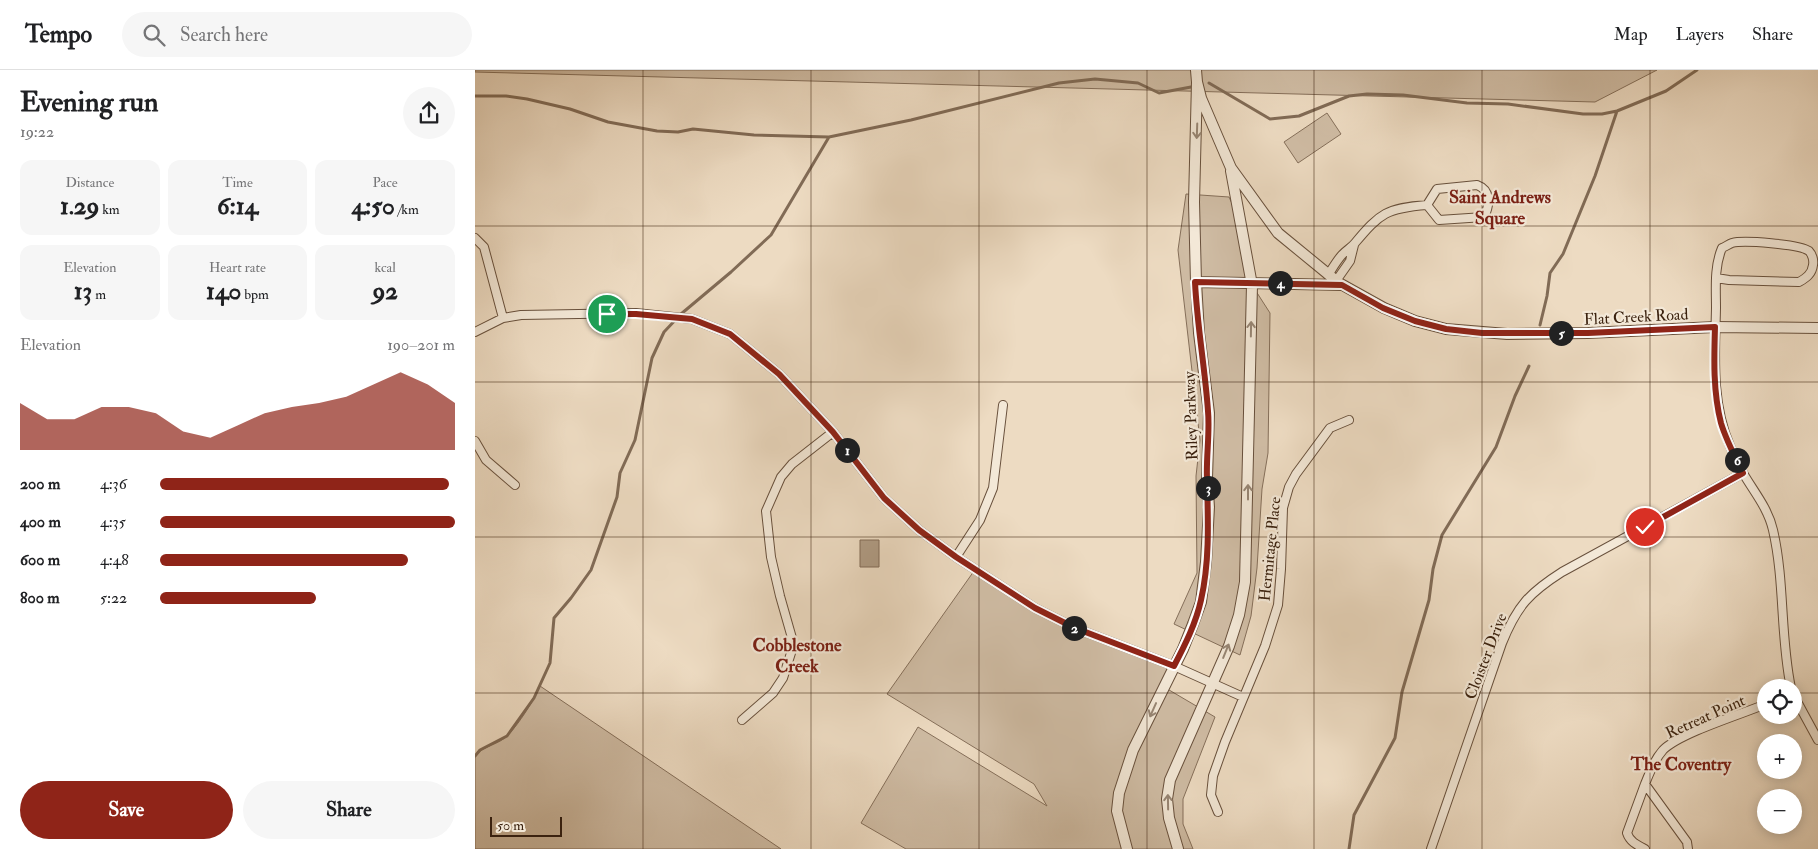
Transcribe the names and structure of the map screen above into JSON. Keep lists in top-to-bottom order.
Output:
{
  "streets": {
    "street": [
      "Flat Creek Road",
      "Riley Parkway",
      "Hermitage Place",
      "Cloister Drive",
      "Retreat Point"
    ]
  },
  "crossings": [
    ["Flat Creek Road", "Riley Parkway"]
  ],
  "districts": ["Saint Andrews Square", "Cobblestone Creek", "The Coventry"],
  "scale_bar": "50 m",
  "page": {
    "header": "Tempo",
    "search": "Search here",
    "nav": ["Map", "Layers", "Share"],
    "heading": ["Evening run", "19:22"],
    "stats": [
      ["Distance", "1.29 km"],
      ["Time", "6:14"],
      ["Pace", "4:50 /km"],
      ["Elevation", "13 m"],
      ["Heart rate", "140 bpm"],
      ["kcal", "92"]
    ],
    "pins": [
      "4",
      "5",
      "1",
      "6",
      "3",
      "2"
    ],
    "chart": ["Elevation", "190–201 m"],
    "list": [
      {
        "name": "200 m",
        "note": "4:36"
      },
      {
        "name": "400 m",
        "note": "4:35"
      },
      {
        "name": "600 m",
        "note": "4:48"
      },
      {
        "name": "800 m",
        "note": "5:22"
      }
    ],
    "map_buttons": ["+", "−"],
    "buttons": ["Save", "Share"],
    "scale": "50 m"
  }
}
